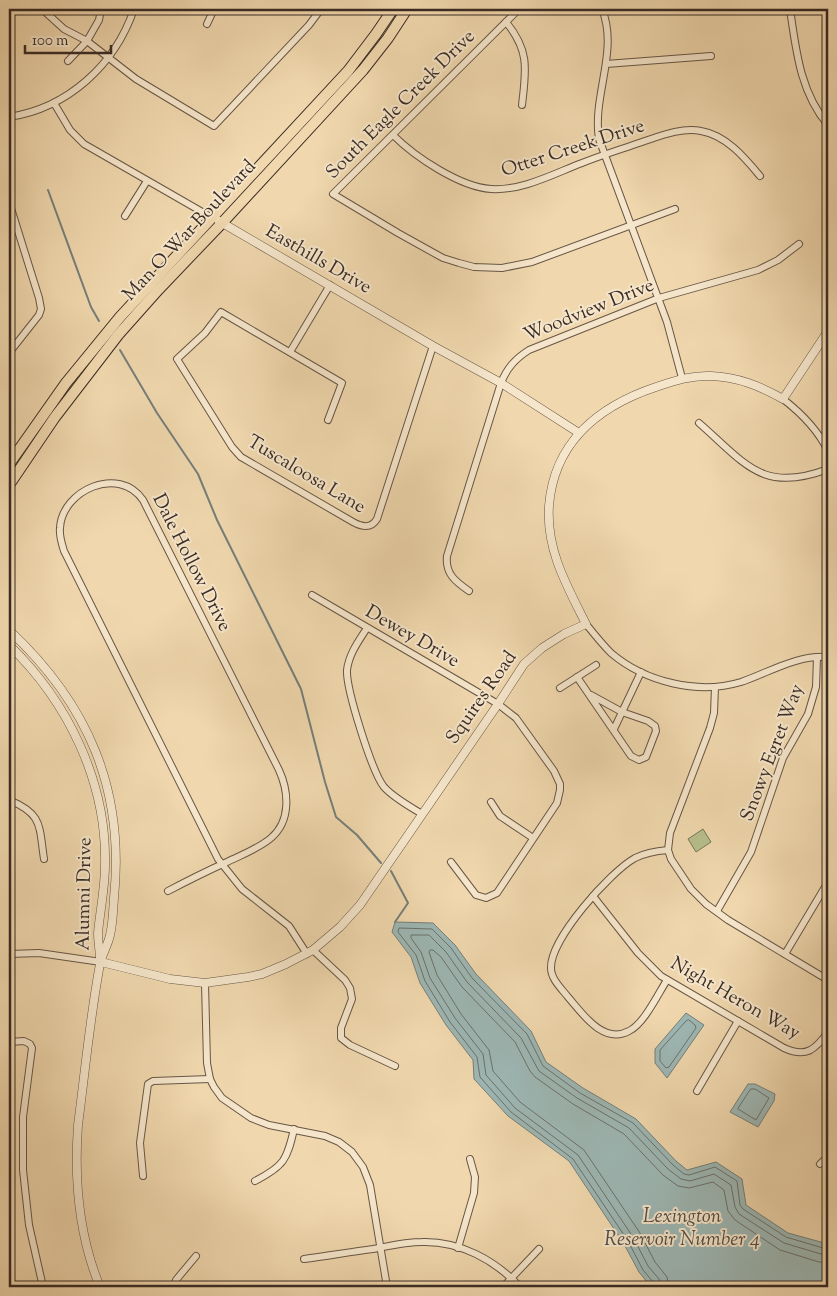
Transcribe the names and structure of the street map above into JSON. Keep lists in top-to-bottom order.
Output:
{
  "streets": {
    "main road": ["Man O War Boulevard"],
    "street": [
      "South Eagle Creek Drive",
      "Otter Creek Drive",
      "Easthills Drive",
      "Woodview Drive",
      "Tuscaloosa Lane",
      "Dale Hollow Drive",
      "Dewey Drive",
      "Squires Road",
      "Snowy Egret Way",
      "Alumni Drive",
      "Night Heron Way"
    ]
  },
  "crossings": [
    ["South Eagle Creek Drive", "Otter Creek Drive"],
    ["Man O War Boulevard", "Easthills Drive"],
    ["Easthills Drive", "Woodview Drive"],
    ["Easthills Drive", "Tuscaloosa Lane"],
    ["Dale Hollow Drive", "Squires Road"],
    ["Dewey Drive", "Squires Road"],
    ["Squires Road", "Alumni Drive"]
  ],
  "water": ["Lexington Reservoir Number 4"],
  "scale_bar": "100 m"
}
